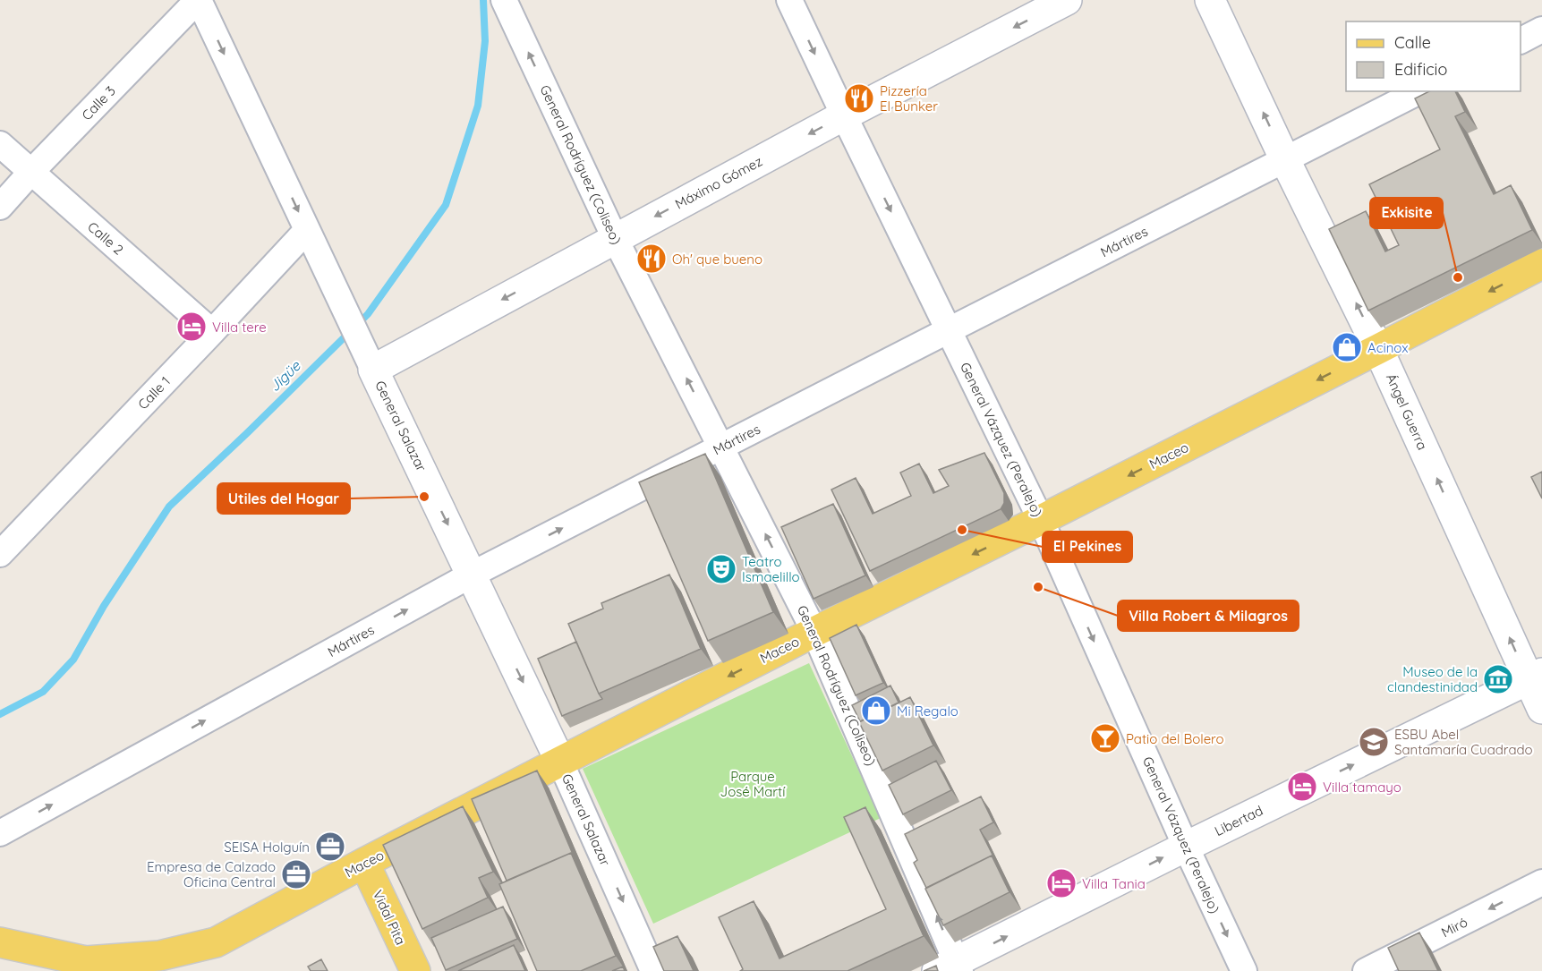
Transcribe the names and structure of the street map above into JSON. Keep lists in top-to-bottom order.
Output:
{
  "streets": {
    "main road": ["Maceo", "Vidal Pita"],
    "street": [
      "Calle 3",
      "General Rodríguez (Coliseo)",
      "Máximo Gómez",
      "Calle 2",
      "Mártires",
      "Calle 1",
      "Ángel Guerra",
      "General Salazar",
      "General Vázquez (Peralejo)",
      "Libertad",
      "Miró"
    ]
  },
  "crossings": [
    ["Calle 3", "Calle 2"],
    ["Calle 3", "General Salazar"],
    ["General Rodríguez (Coliseo)", "Máximo Gómez"],
    ["General Rodríguez (Coliseo)", "Mártires"],
    ["General Rodríguez (Coliseo)", "Maceo"],
    ["General Rodríguez (Coliseo)", "Libertad"],
    ["Máximo Gómez", "General Salazar"],
    ["Máximo Gómez", "General Vázquez (Peralejo)"],
    ["Calle 2", "Calle 1"],
    ["Mártires", "Ángel Guerra"],
    ["Mártires", "General Salazar"],
    ["Mártires", "General Vázquez (Peralejo)"],
    ["Calle 1", "General Salazar"],
    ["Ángel Guerra", "Maceo"],
    ["Ángel Guerra", "Libertad"],
    ["General Salazar", "Maceo"],
    ["General Vázquez (Peralejo)", "Maceo"],
    ["General Vázquez (Peralejo)", "Libertad"],
    ["Maceo", "Vidal Pita"]
  ],
  "one_way": [
    "General Rodríguez (Coliseo)",
    "Máximo Gómez",
    "Mártires",
    "Ángel Guerra",
    "General Salazar",
    "General Vázquez (Peralejo)",
    "Maceo",
    "Libertad",
    "Miró"
  ],
  "water": ["Jigüe"],
  "parks": ["Parque José Martí"],
  "places": {
    "restaurant": ["Pizzería El Bunker", "Oh' que bueno"],
    "other": [
      "Exkisite",
      "Utiles del Hogar",
      "El Pekines",
      "Villa Robert & Milagros"
    ],
    "hotel": ["Villa tere", "Villa tamayo", "Villa Tania"],
    "shop": ["Acinox", "Mi Regalo"],
    "theatre": ["Teatro Ismaelillo"],
    "museum": ["Museo de la clandestinidad"],
    "bar": ["Patio del Bolero"],
    "school or university": ["ESBU Abel Santamaría Cuadrado"],
    "office": ["SEISA Holguín", "Empresa de Calzado Oficina Central"]
  },
  "legend": ["Calle", "Edificio"]
}
